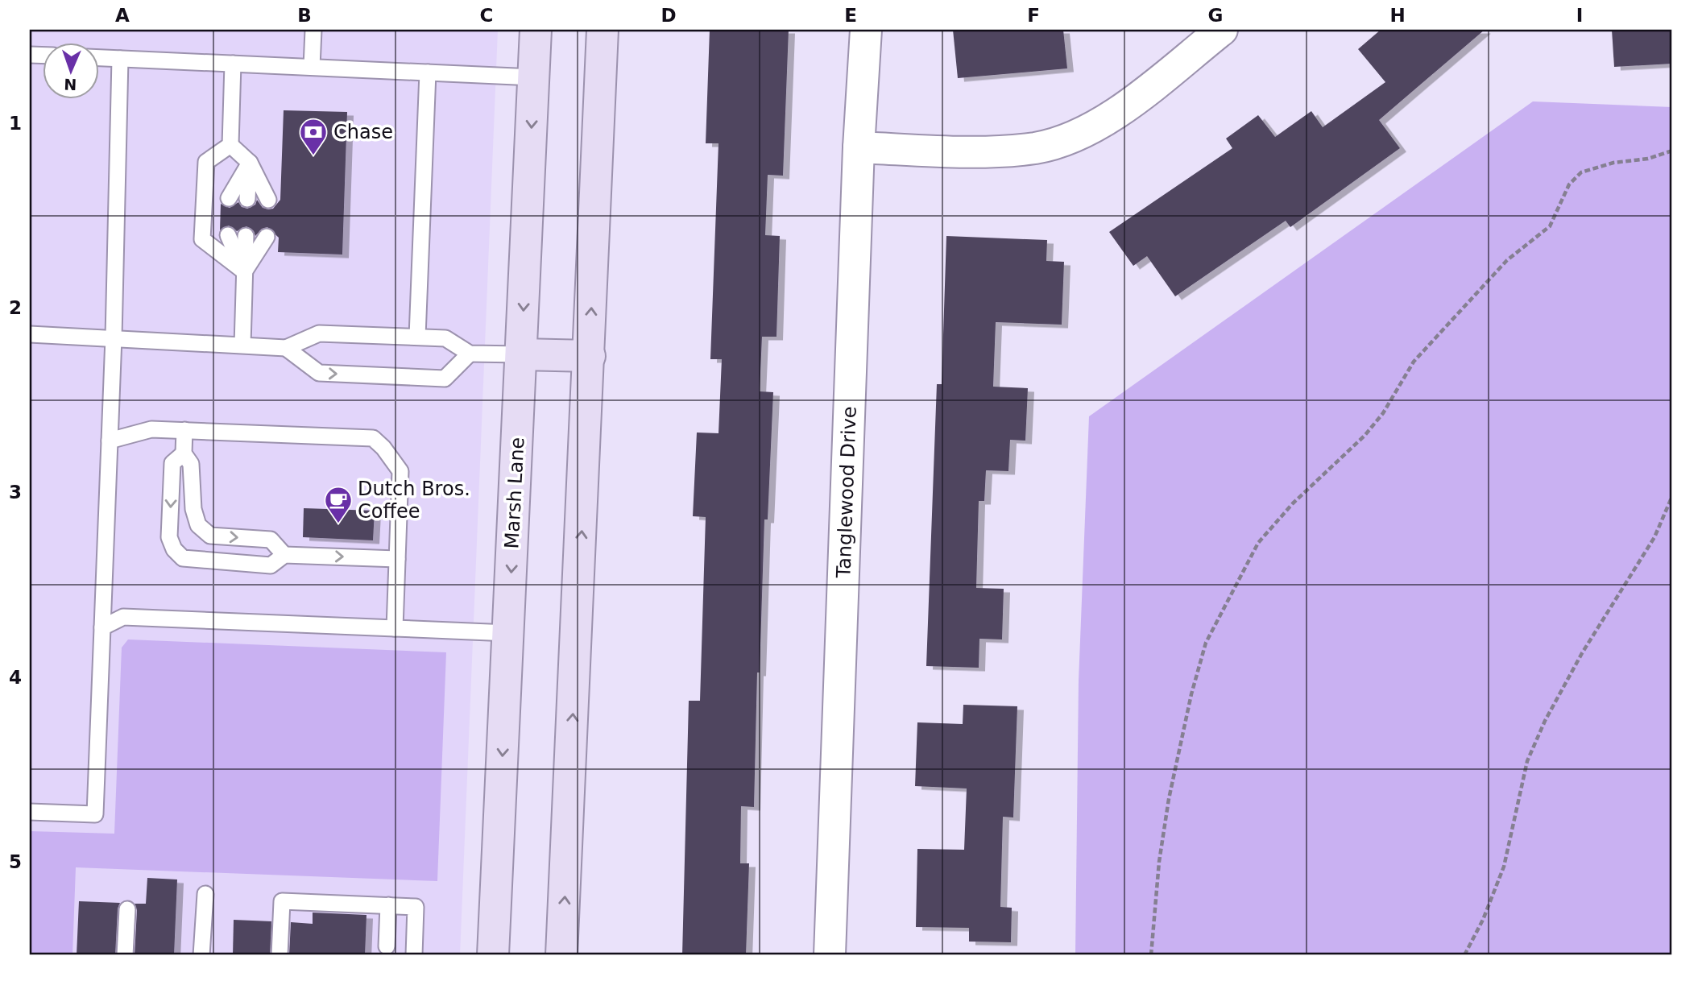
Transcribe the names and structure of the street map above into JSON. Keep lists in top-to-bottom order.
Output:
{
  "streets": {
    "main road": ["Marsh Lane"],
    "street": ["Tanglewood Drive"]
  },
  "places": {
    "bank": ["Chase"],
    "cafe": ["Dutch Bros. Coffee"]
  },
  "north": "bottom",
  "grid": {
    "columns": [
      "A",
      "B",
      "C",
      "D",
      "E",
      "F",
      "G",
      "H",
      "I"
    ],
    "rows": [
      "1",
      "2",
      "3",
      "4",
      "5"
    ]
  }
}
